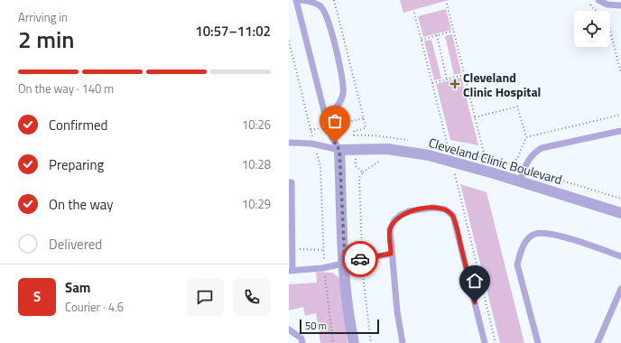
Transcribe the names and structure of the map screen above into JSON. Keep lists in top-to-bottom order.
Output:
{
  "streets": {
    "street": ["Cleveland Clinic Boulevard"]
  },
  "places": {
    "health": ["Cleveland Clinic Hospital"]
  },
  "scale_bar": "50 m",
  "page": {
    "heading": ["2 min", "Arriving in", "10:57–11:02"],
    "panel": ["Sam", "Courier · 4.6"],
    "bar": "On the way · 140 m",
    "list": [
      ["Confirmed", "10:26"],
      ["Preparing", "10:28"],
      ["On the way", "10:29"],
      "Delivered"
    ],
    "round": "S",
    "scale": "50 m"
  }
}
